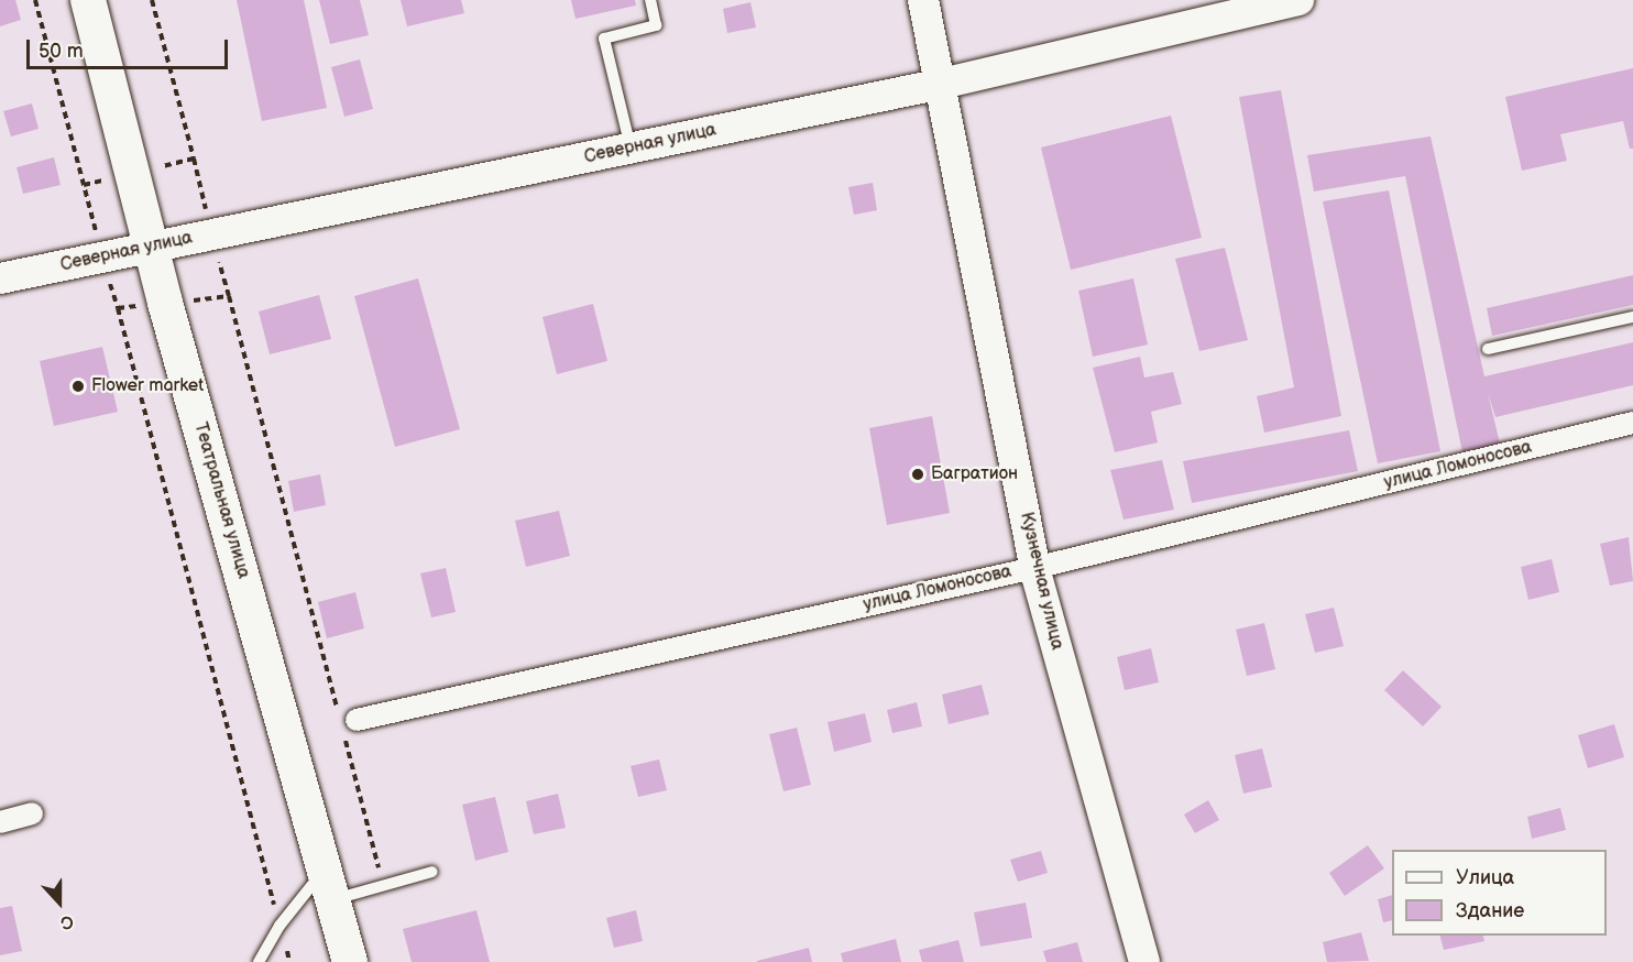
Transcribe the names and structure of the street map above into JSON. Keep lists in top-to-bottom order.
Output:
{
  "streets": {
    "main road": ["Театральная улица"],
    "street": ["Северная улица", "улица Ломоносова", "Кузнечная улица"]
  },
  "crossings": [
    ["Северная улица", "Театральная улица"],
    ["Северная улица", "Кузнечная улица"],
    ["улица Ломоносова", "Кузнечная улица"]
  ],
  "places": ["Flower market", "Багратион"],
  "legend": ["Улица", "Здание"],
  "scale_bar": "50 m",
  "north": "bottom"
}
